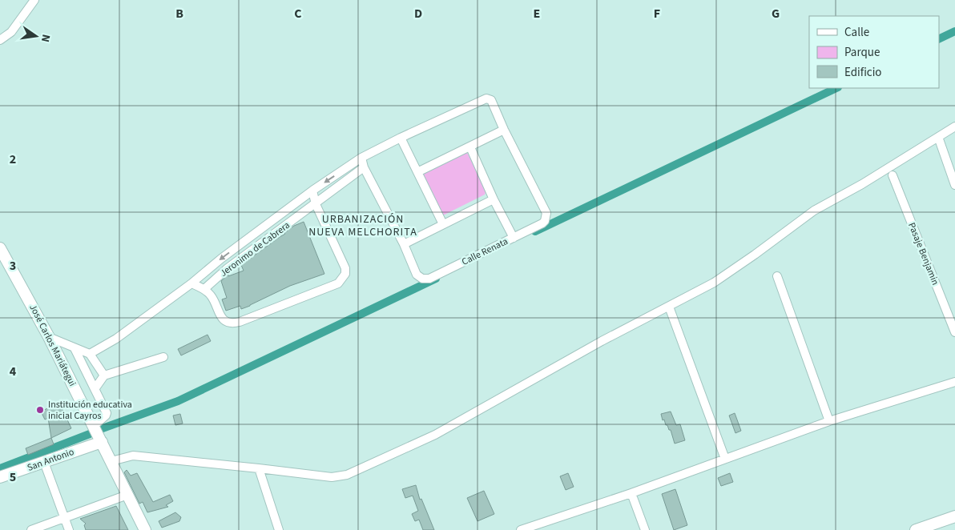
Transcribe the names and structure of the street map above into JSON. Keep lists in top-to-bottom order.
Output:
{
  "streets": {
    "main road": ["José Carlos Mariátegui", "San Antonio"],
    "street": ["Jeronimo de Cabrera", "Calle Renata", "Pasaje Benjamin"]
  },
  "crossings": [
    ["José Carlos Mariátegui", "San Antonio"]
  ],
  "districts": ["URBANIZACIÓN NUEVA MELCHORITA"],
  "places": ["Institución educativa inicial Cayros"],
  "legend": ["Calle", "Parque", "Edificio"],
  "north": "right",
  "grid": {
    "columns": [
      "B",
      "C",
      "D",
      "E",
      "F",
      "G"
    ],
    "rows": [
      "2",
      "3",
      "4",
      "5"
    ]
  }
}
